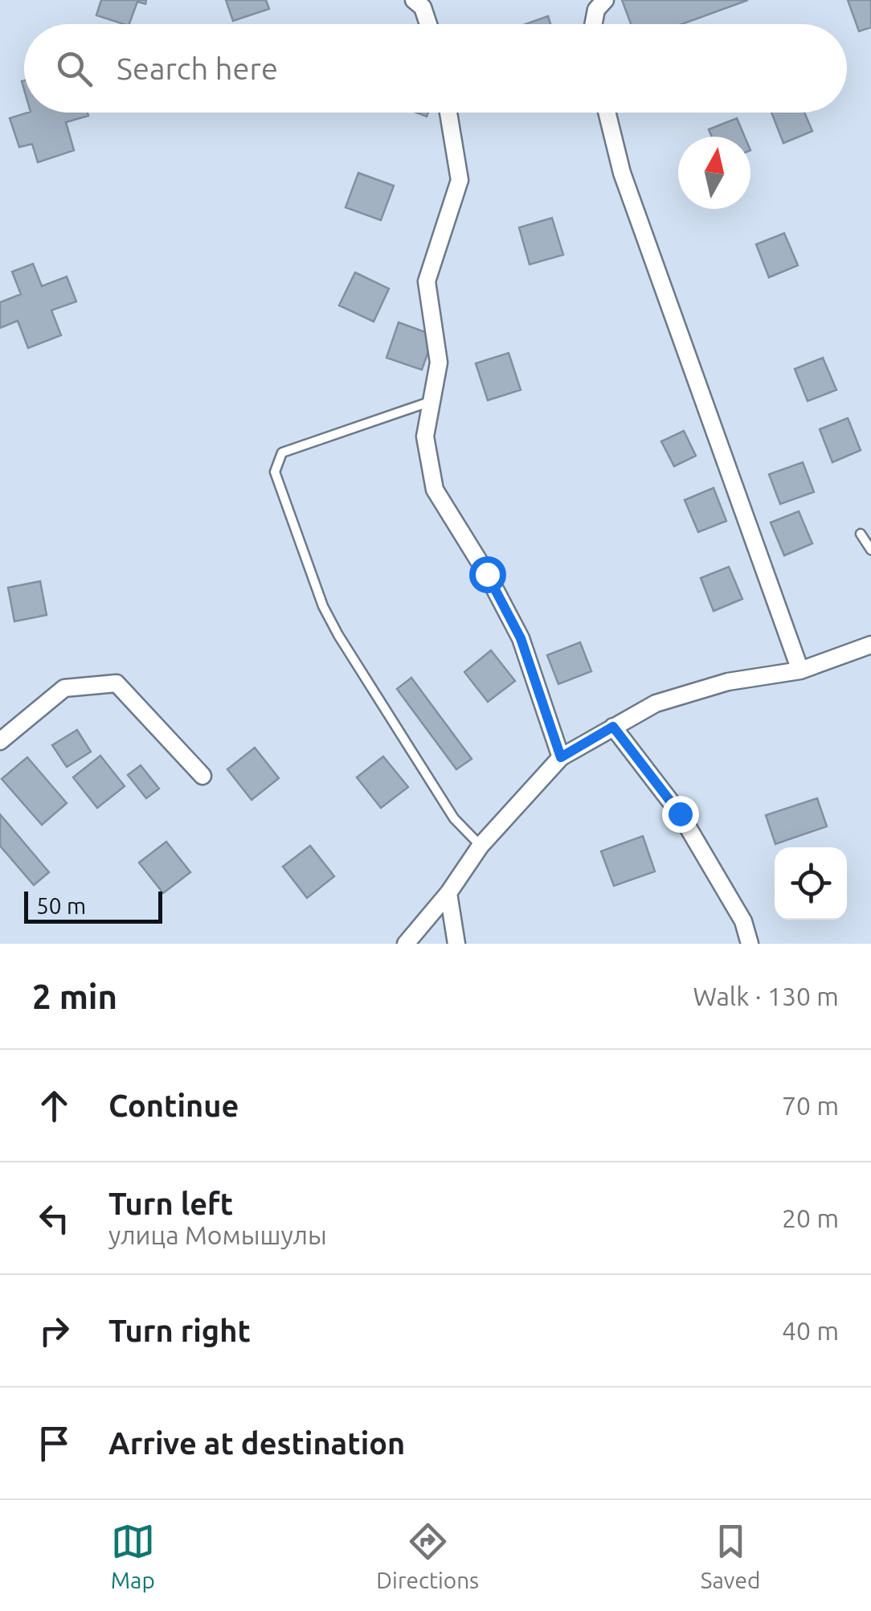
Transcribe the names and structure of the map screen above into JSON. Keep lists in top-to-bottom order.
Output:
{
  "scale_bar": "50 m",
  "north": "top",
  "page": {
    "search": "Search here",
    "scale": "50 m",
    "heading": ["2 min", "Walk · 130 m"],
    "list": [
      ["Continue", "70 m"],
      ["Turn left", "улица Момышулы", "20 m"],
      ["Turn right", "40 m"],
      "Arrive at destination"
    ],
    "nav": ["Map", "Directions", "Saved"]
  }
}
